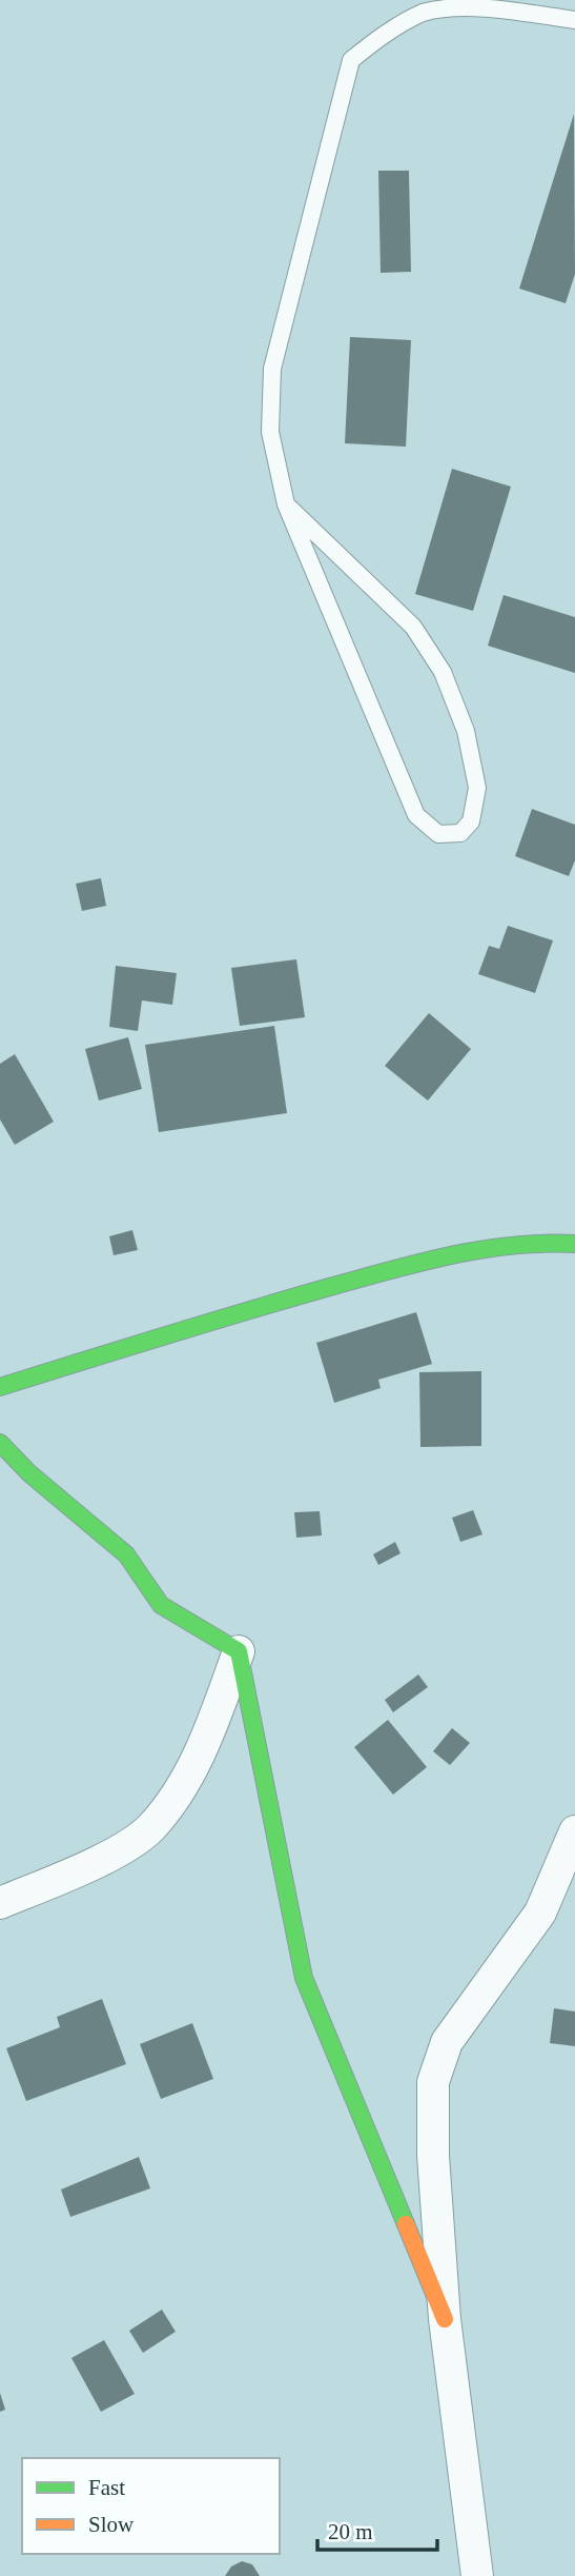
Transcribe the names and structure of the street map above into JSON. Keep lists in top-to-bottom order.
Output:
{
  "legend": ["Fast", "Slow"],
  "scale_bar": "20 m"
}
